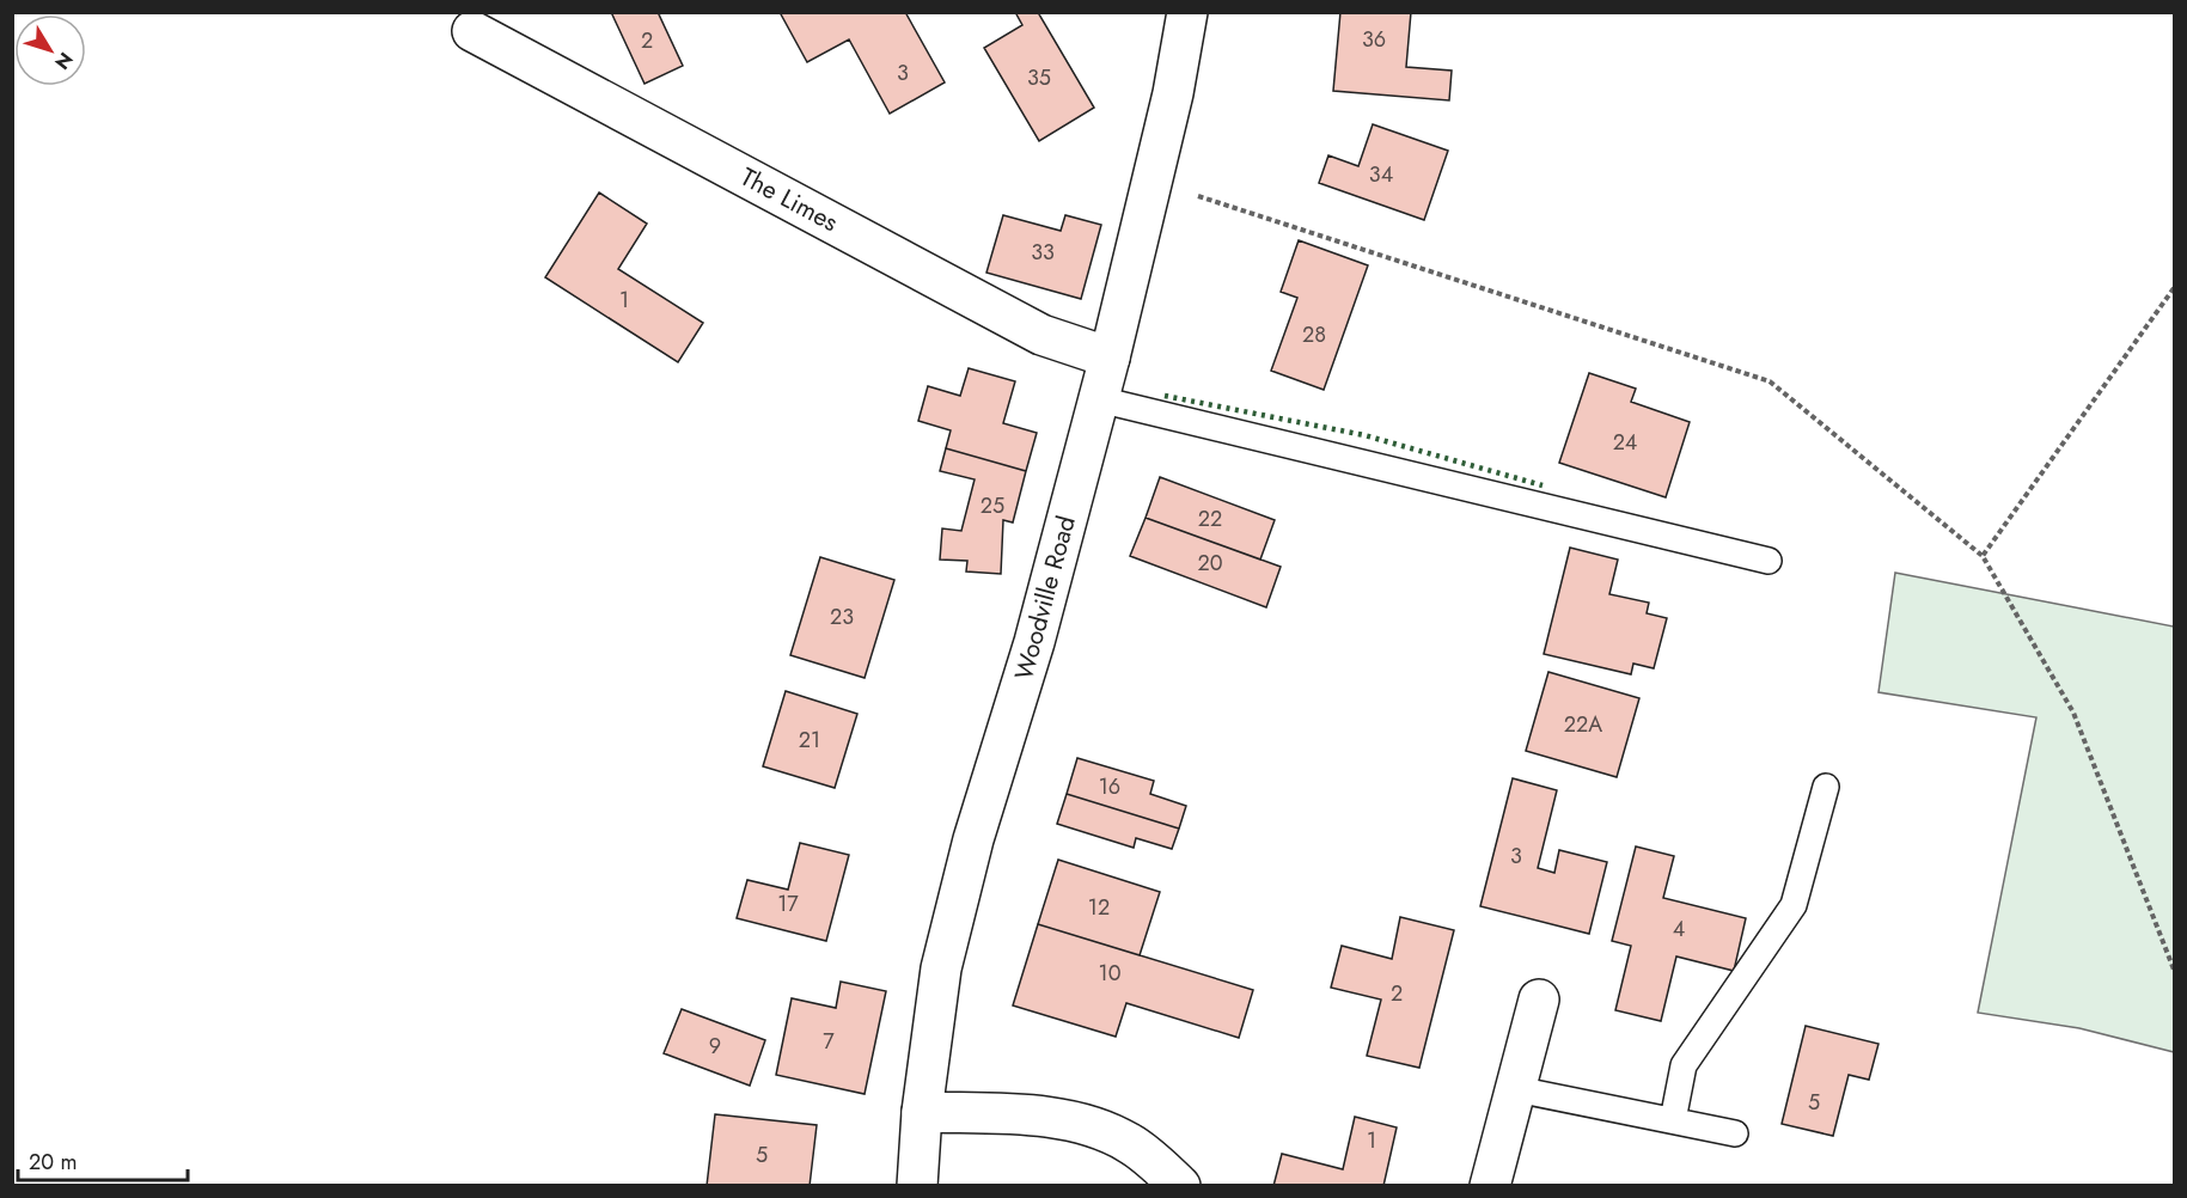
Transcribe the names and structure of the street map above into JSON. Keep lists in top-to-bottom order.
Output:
{
  "streets": {
    "main road": ["The Limes", "Woodville Road"]
  },
  "crossings": [
    ["The Limes", "Woodville Road"]
  ],
  "house_numbers": [
    "36",
    "2",
    "3",
    "35",
    "34",
    "33",
    "1",
    "28",
    "24",
    "25",
    "22",
    "20",
    "23",
    "22A",
    "21",
    "16",
    "3",
    "17",
    "12",
    "4",
    "10",
    "2",
    "7",
    "9",
    "5",
    "1",
    "5"
  ],
  "scale_bar": "20 m",
  "north": "bottom right"
}
